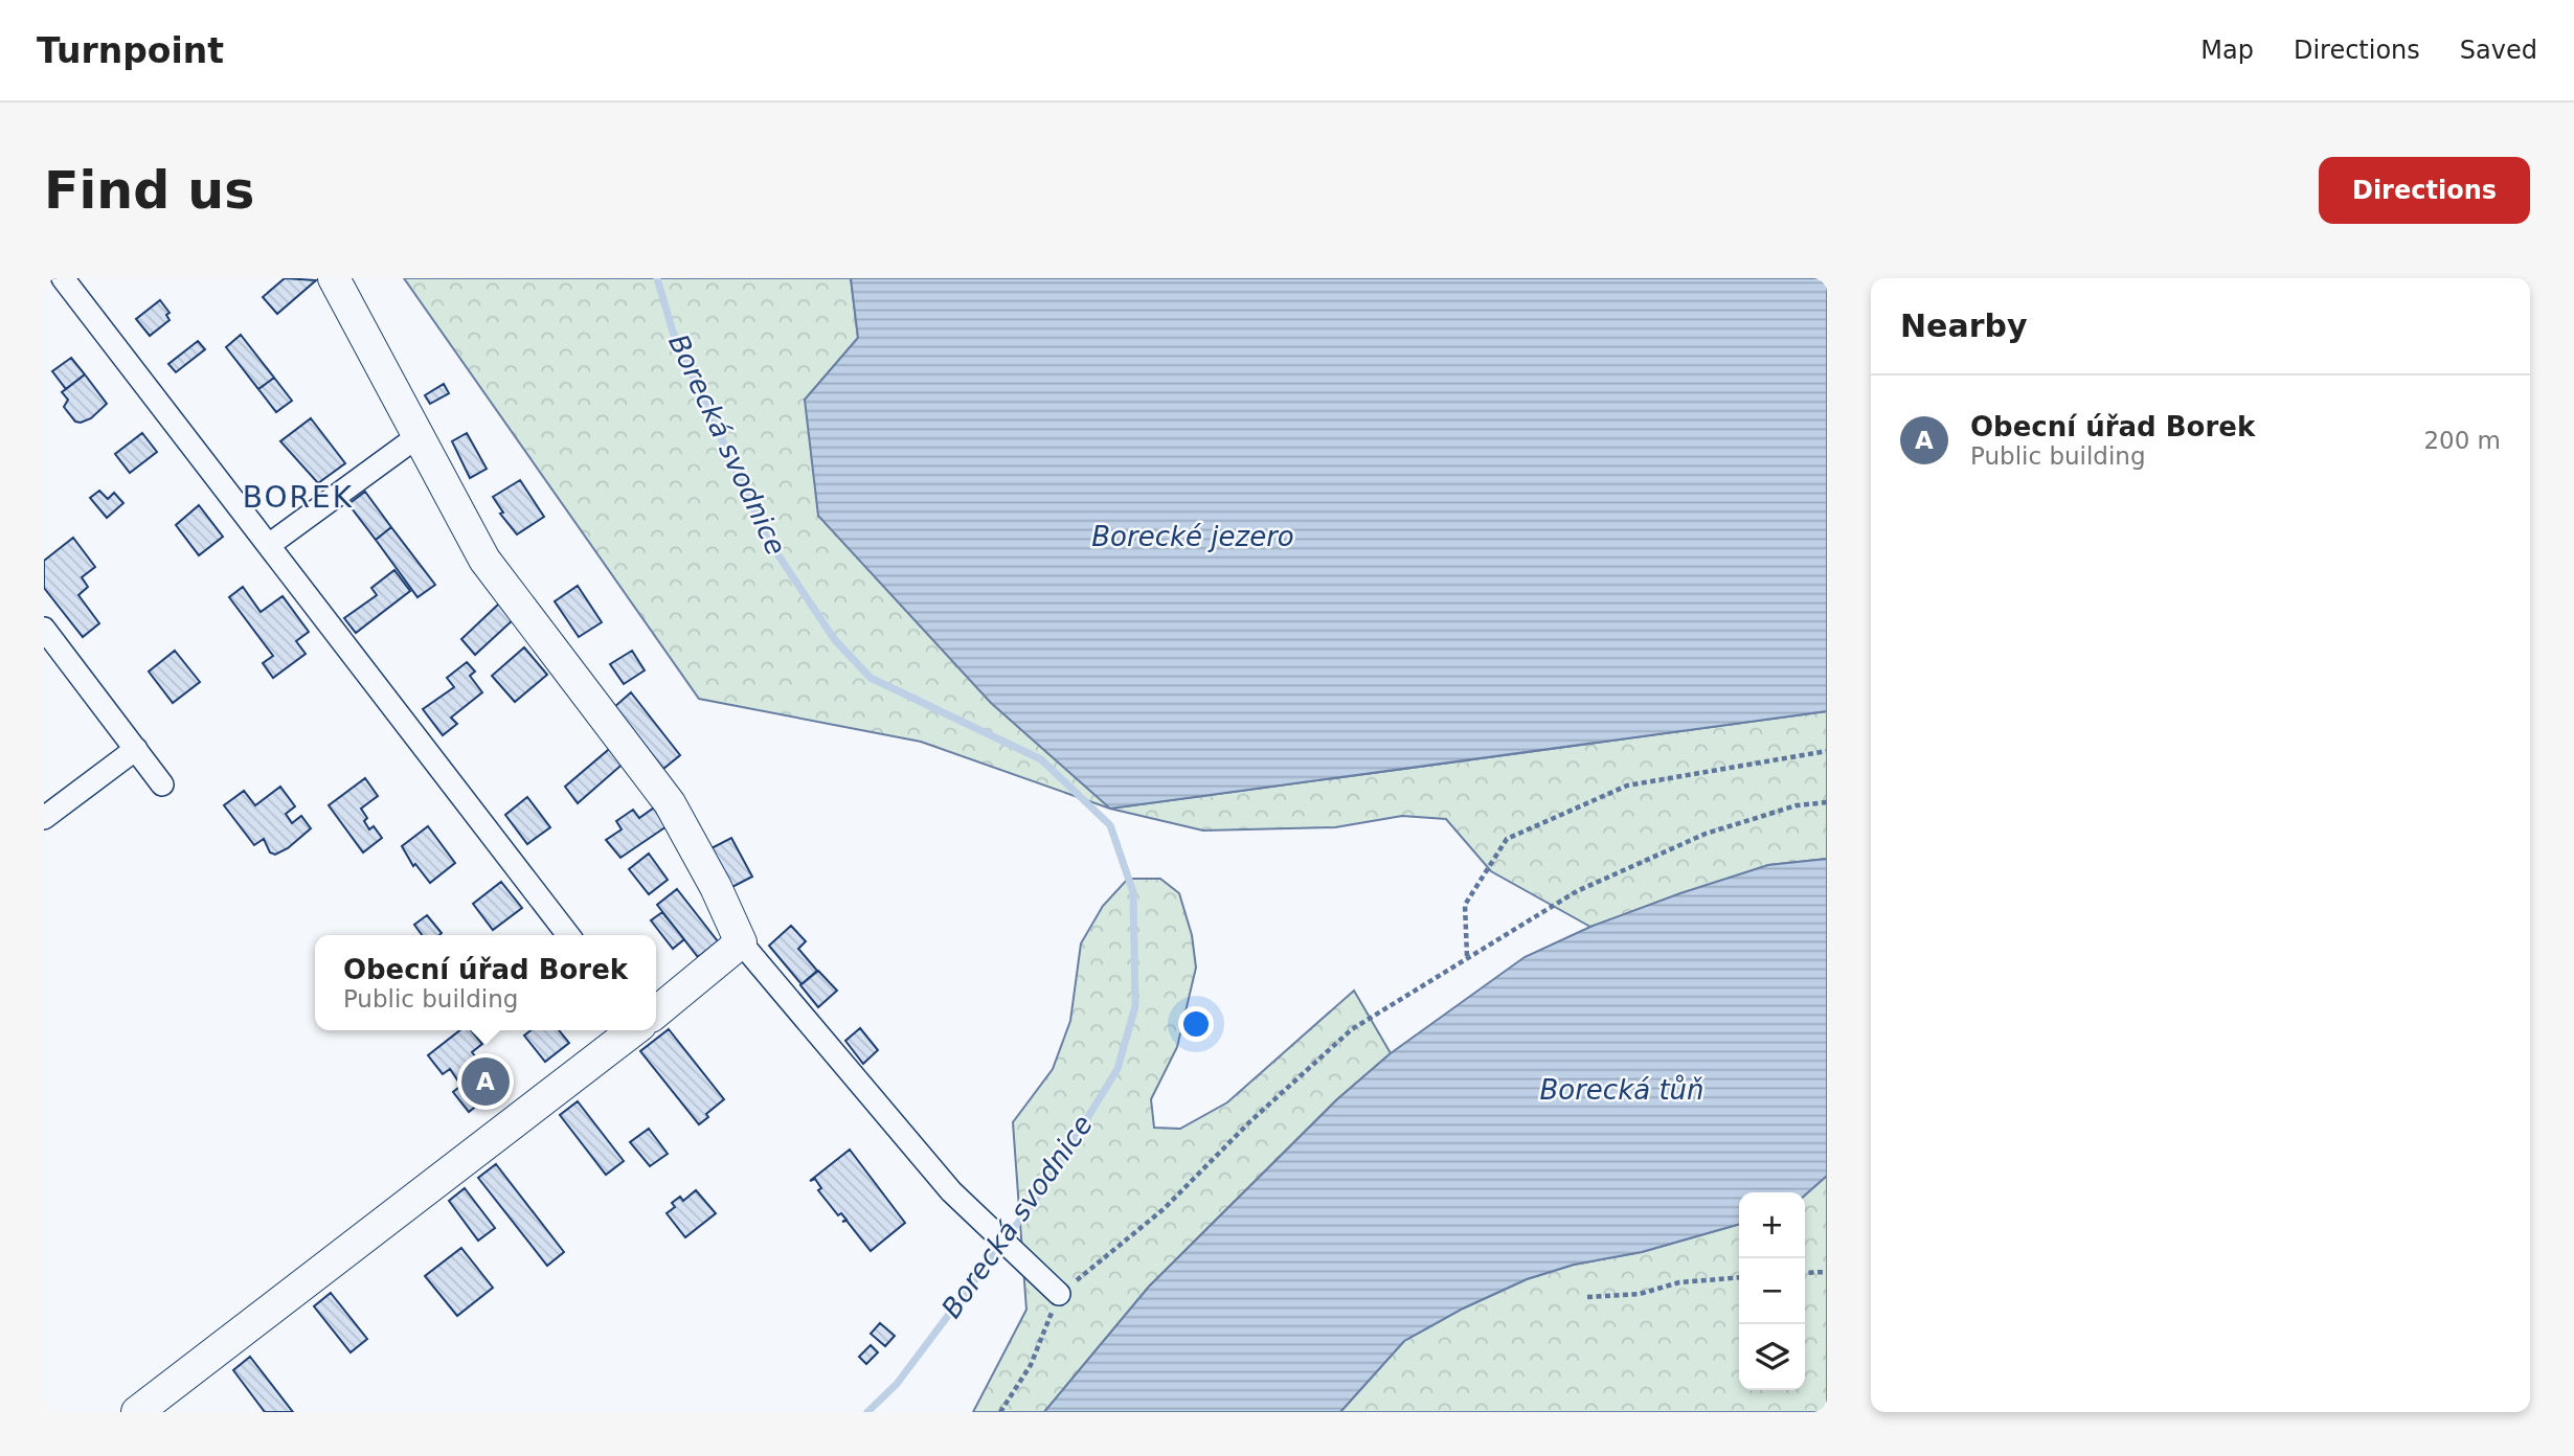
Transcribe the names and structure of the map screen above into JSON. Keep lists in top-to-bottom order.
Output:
{
  "districts": ["BOREK"],
  "water": ["Borecká svodnice", "Borecké jezero", "Borecká tůň"],
  "page": {
    "header": "Turnpoint",
    "nav": ["Map", "Directions", "Saved"],
    "buttons": "Directions",
    "title": "Find us",
    "heading": "Nearby",
    "list": [
      {
        "mark": "A",
        "name": "Obecní úřad Borek",
        "note": "Public building",
        "value": "200 m"
      }
    ],
    "popup": ["Obecní úřad Borek", "Public building"],
    "pins": "A",
    "map_buttons": ["+", "−"]
  }
}
